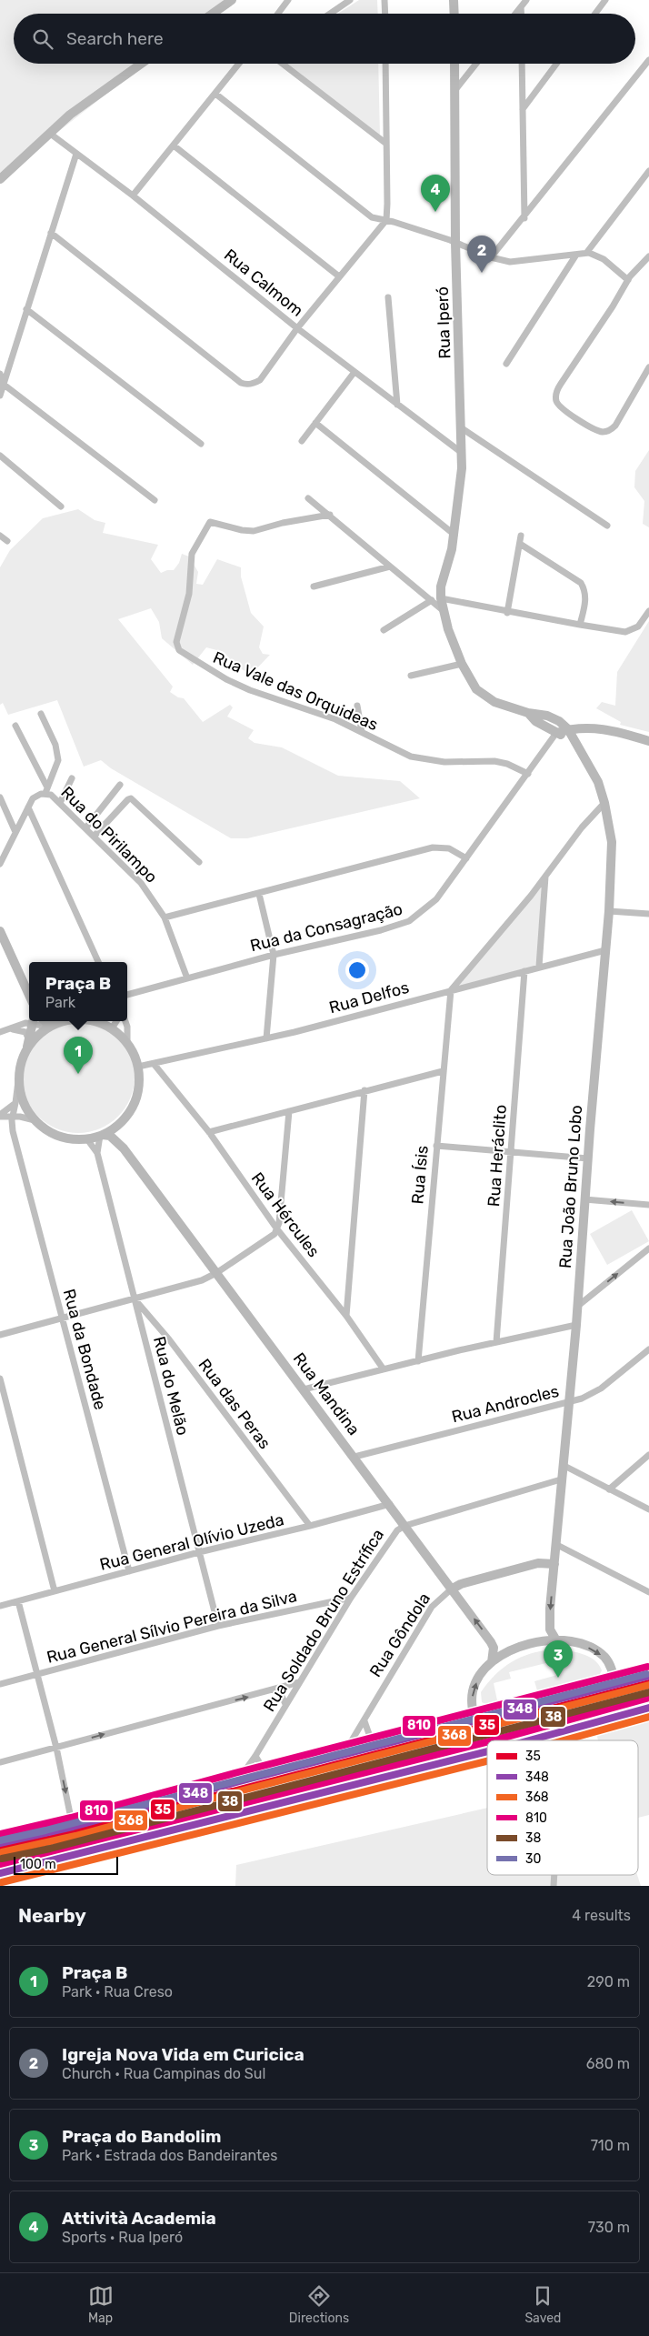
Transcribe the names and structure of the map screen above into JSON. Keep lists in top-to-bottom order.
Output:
{
  "streets": {
    "street": [
      "Rua Calmom",
      "Rua Iperó",
      "Rua Vale das Orquideas",
      "Rua do Pirilampo",
      "Rua da Consagração",
      "Rua Delfos",
      "Rua Heráclito",
      "Rua Ísis",
      "Rua João Bruno Lobo",
      "Rua Hércules",
      "Rua da Bondade",
      "Rua do Melão",
      "Rua Mandina",
      "Rua das Peras",
      "Rua Androcles",
      "Rua General Olívio Uzeda",
      "Rua Soldado Bruno Estrífica",
      "Rua General Sílvio Pereira da Silva",
      "Rua Gôndola"
    ]
  },
  "crossings": [
    ["Rua Calmom", "Rua Iperó"],
    ["Rua Vale das Orquideas", "Rua da Consagração"],
    ["Rua do Pirilampo", "Rua da Consagração"],
    ["Rua Delfos", "Rua Heráclito"],
    ["Rua Delfos", "Rua Ísis"],
    ["Rua Delfos", "Rua João Bruno Lobo"],
    ["Rua Delfos", "Rua Hércules"],
    ["Rua João Bruno Lobo", "Rua Androcles"],
    ["Rua João Bruno Lobo", "Rua Soldado Bruno Estrífica"],
    ["Rua João Bruno Lobo", "Rua Gôndola"],
    ["Rua da Bondade", "Rua General Olívio Uzeda"],
    ["Rua do Melão", "Rua Mandina"],
    ["Rua do Melão", "Rua das Peras"],
    ["Rua do Melão", "Rua General Olívio Uzeda"],
    ["Rua do Melão", "Rua General Sílvio Pereira da Silva"],
    ["Rua Mandina", "Rua Androcles"],
    ["Rua Mandina", "Rua General Olívio Uzeda"],
    ["Rua Mandina", "Rua Soldado Bruno Estrífica"],
    ["Rua Mandina", "Rua Gôndola"],
    ["Rua das Peras", "Rua General Olívio Uzeda"],
    ["Rua Soldado Bruno Estrífica", "Rua General Sílvio Pereira da Silva"]
  ],
  "lines": [
    "transit line 810",
    "transit line 30",
    "transit line 348",
    "transit line 35",
    "transit line 368",
    "transit line 38"
  ],
  "legend": [
    "35",
    "348",
    "368",
    "810",
    "38",
    "30"
  ],
  "scale_bar": "100 m",
  "page": {
    "search": "Search here",
    "pins": [
      "4",
      "2",
      "1",
      "3"
    ],
    "popup": ["Praça B", "Park"],
    "scale": "100 m",
    "heading": ["Nearby", "4 results"],
    "list": [
      {
        "mark": "1",
        "name": "Praça B",
        "note": "Park · Rua Creso",
        "value": "290 m"
      },
      {
        "mark": "2",
        "name": "Igreja Nova Vida em Curicica",
        "note": "Church · Rua Campinas do Sul",
        "value": "680 m"
      },
      {
        "mark": "3",
        "name": "Praça do Bandolim",
        "note": "Park · Estrada dos Bandeirantes",
        "value": "710 m"
      },
      {
        "mark": "4",
        "name": "Attività Academia",
        "note": "Sports · Rua Iperó",
        "value": "730 m"
      }
    ],
    "nav": ["Map", "Directions", "Saved"]
  }
}
